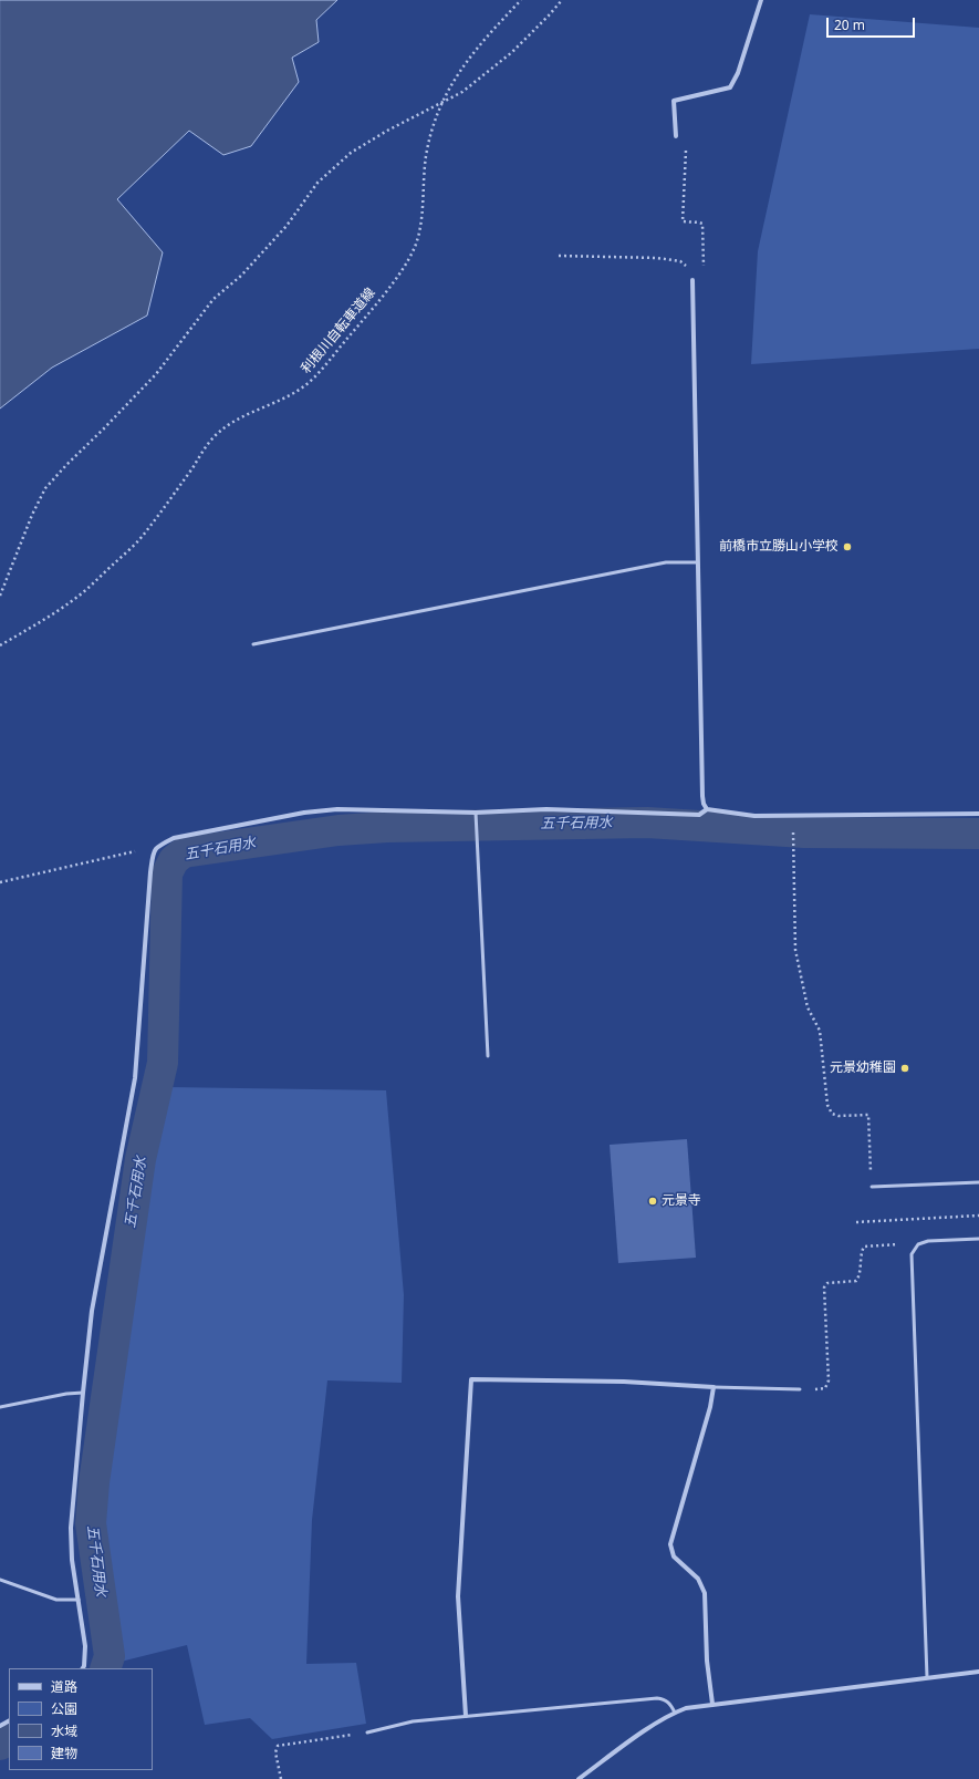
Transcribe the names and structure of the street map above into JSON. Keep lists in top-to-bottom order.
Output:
{
  "streets": {
    "path": ["利根川自転車道線"]
  },
  "water": ["五千石用水"],
  "places": ["前橋市立勝山小学校", "元景幼稚園", "元景寺"],
  "legend": [
    "道路",
    "公園",
    "水域",
    "建物"
  ],
  "scale_bar": "20 m"
}
